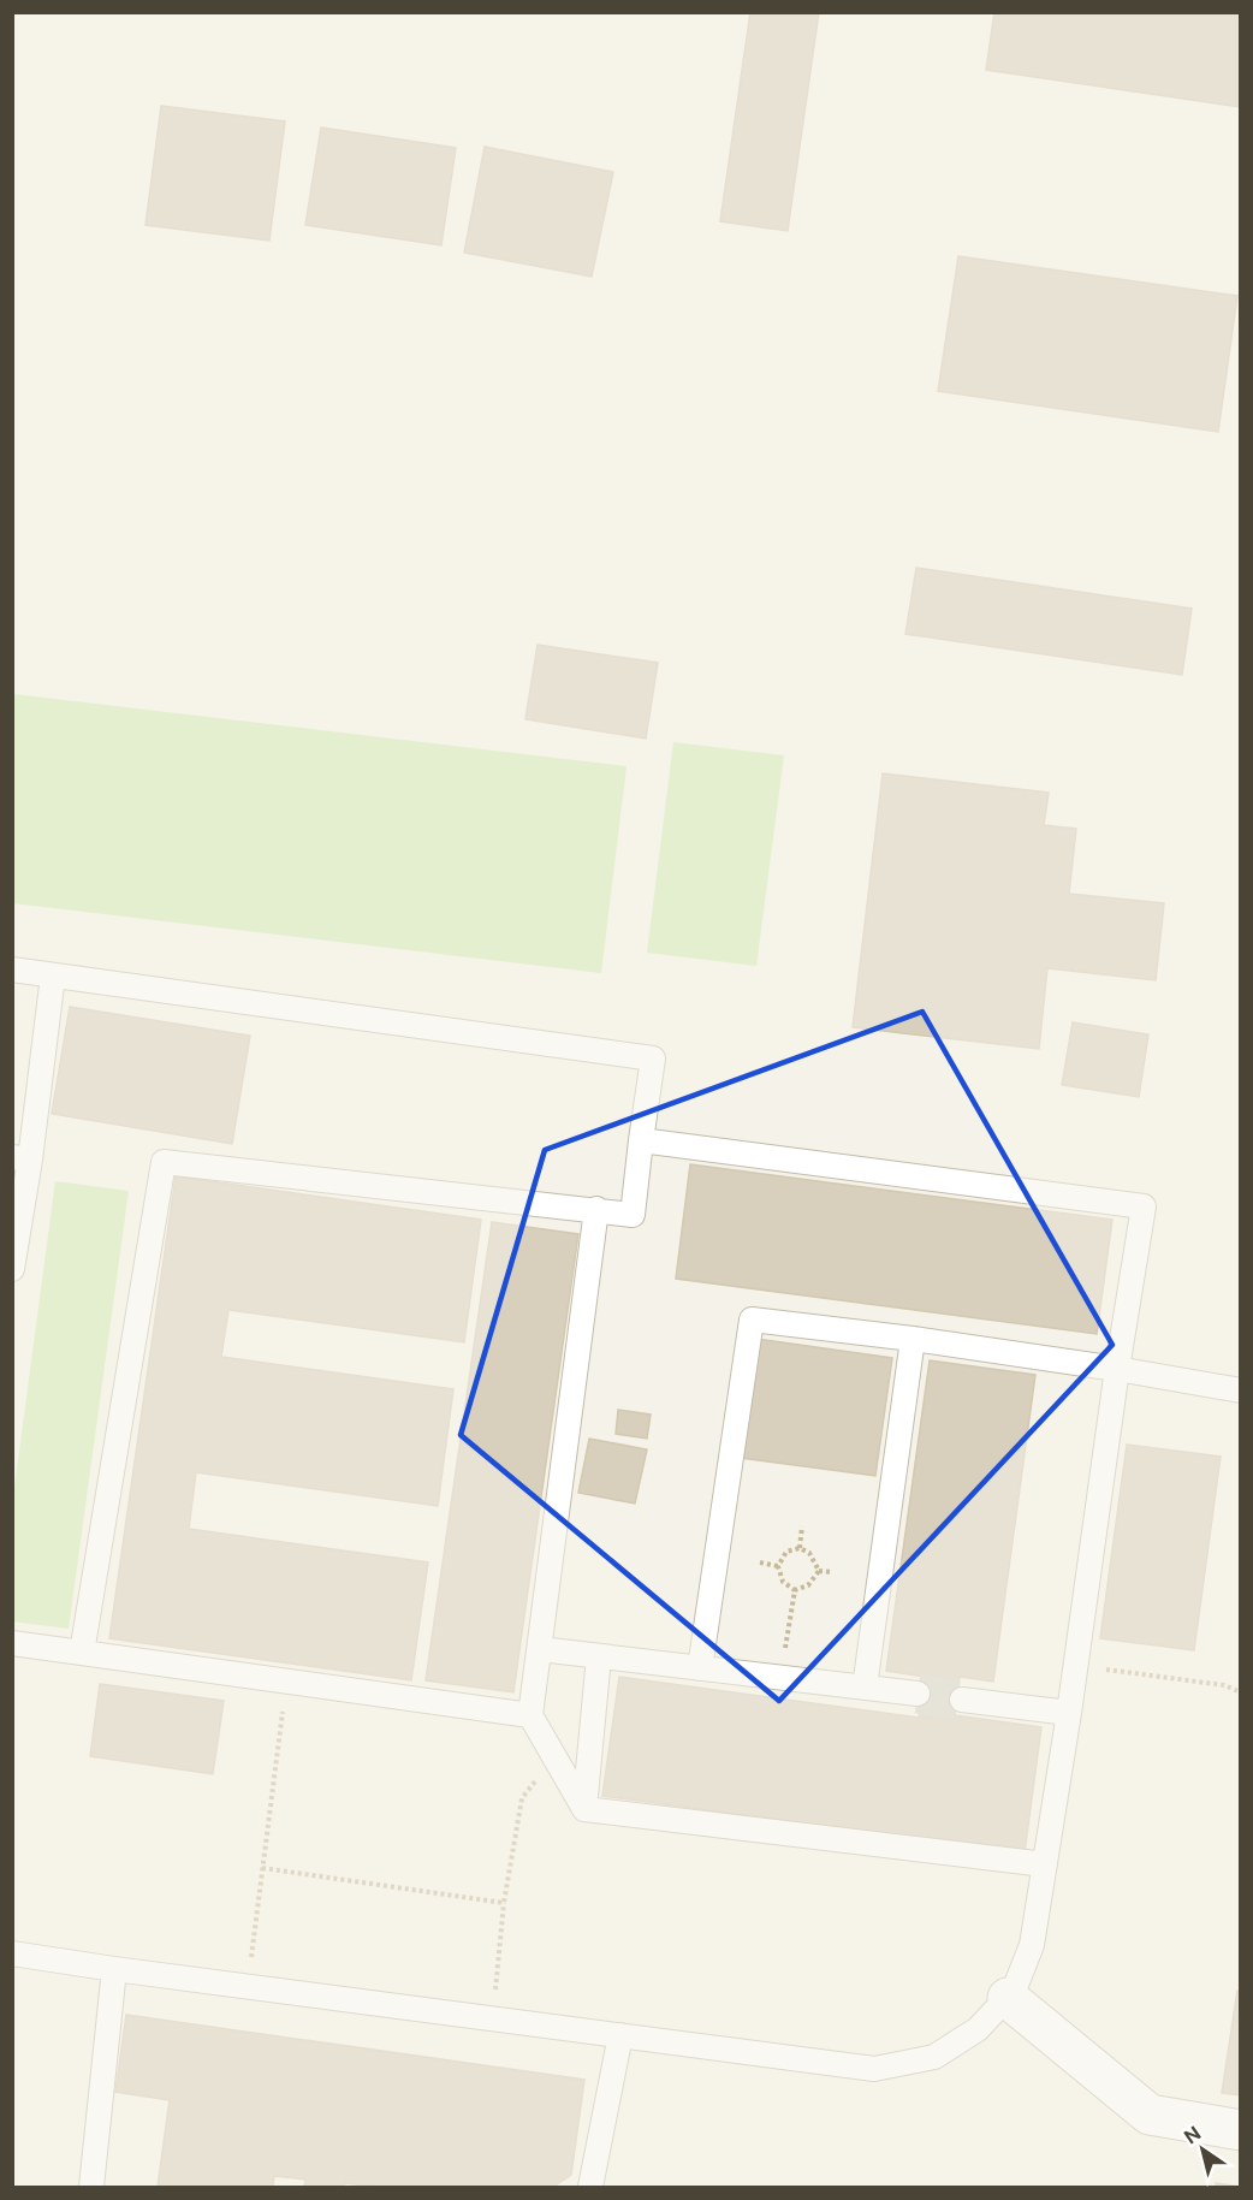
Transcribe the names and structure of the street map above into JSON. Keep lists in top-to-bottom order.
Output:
{
  "north": "top left"
}
